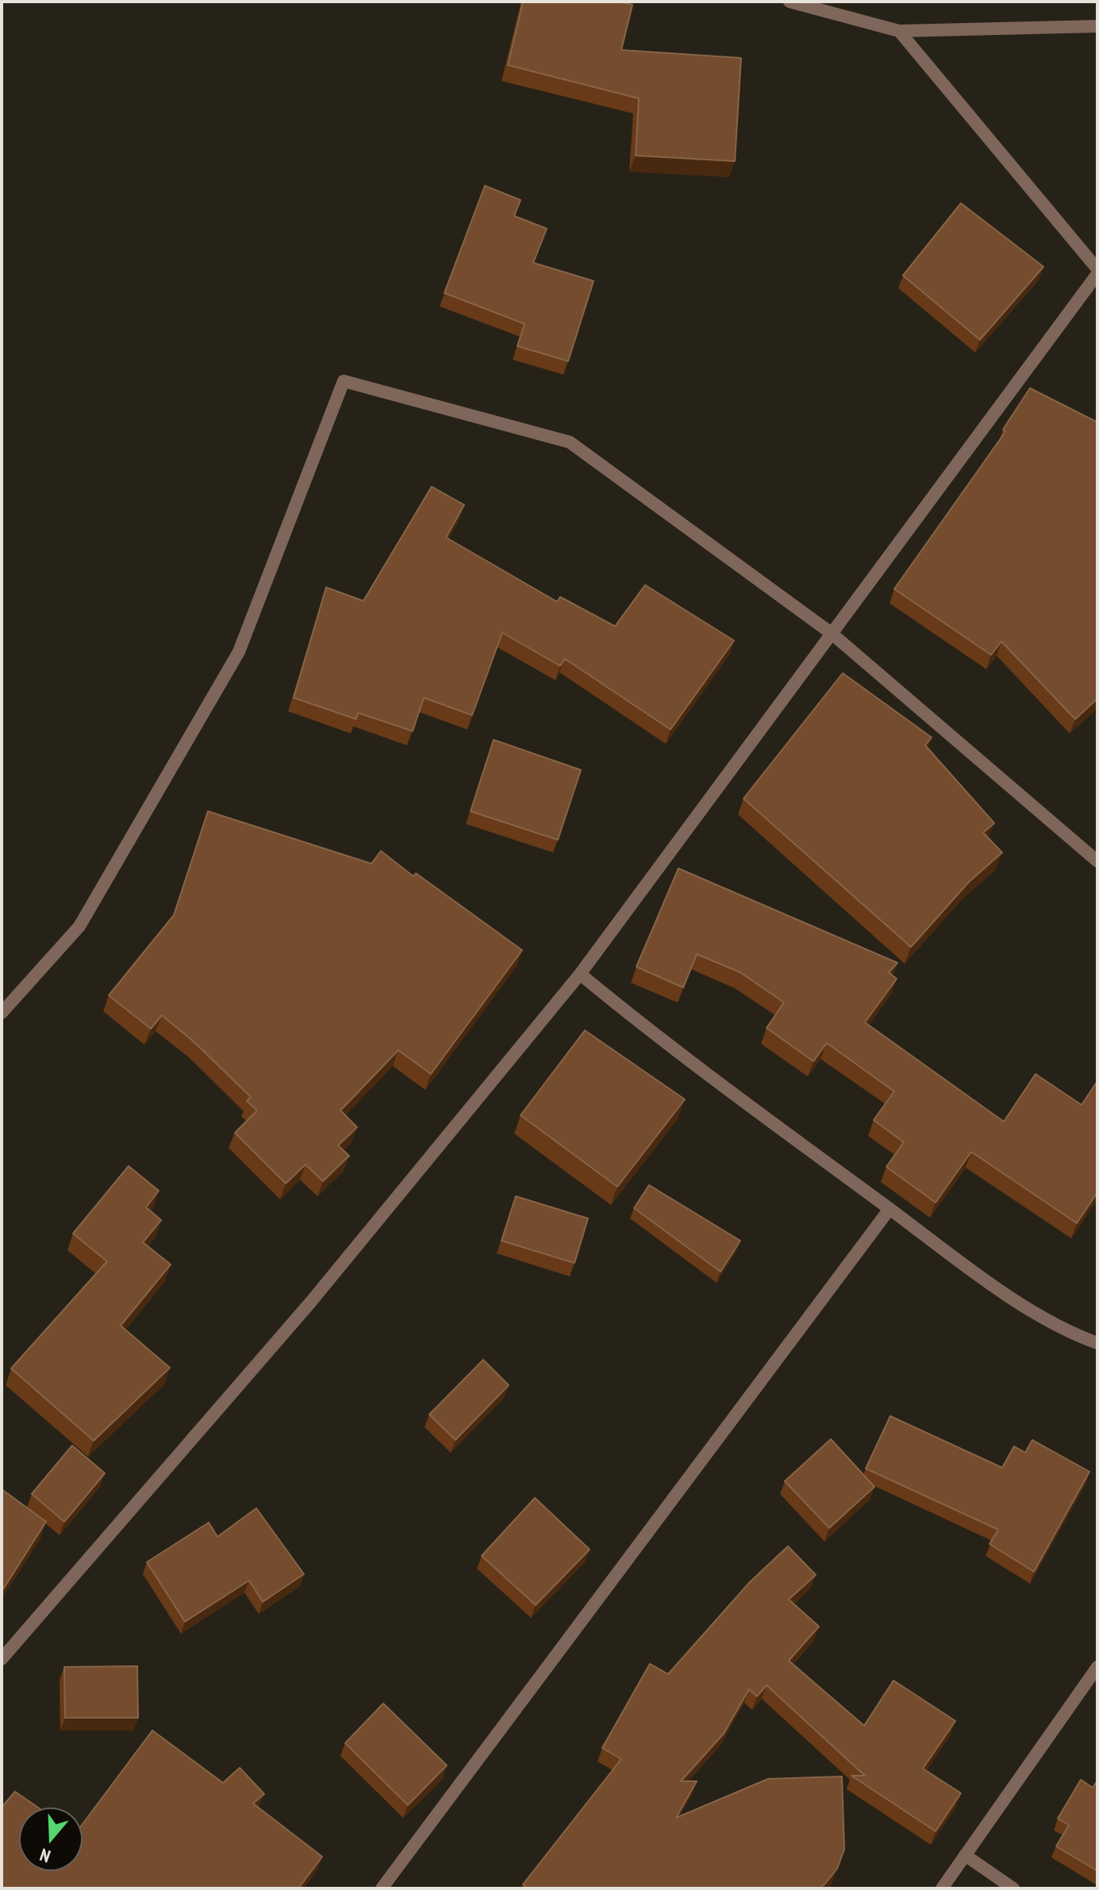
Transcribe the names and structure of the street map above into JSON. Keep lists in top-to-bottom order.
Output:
{
  "north": "bottom"
}
